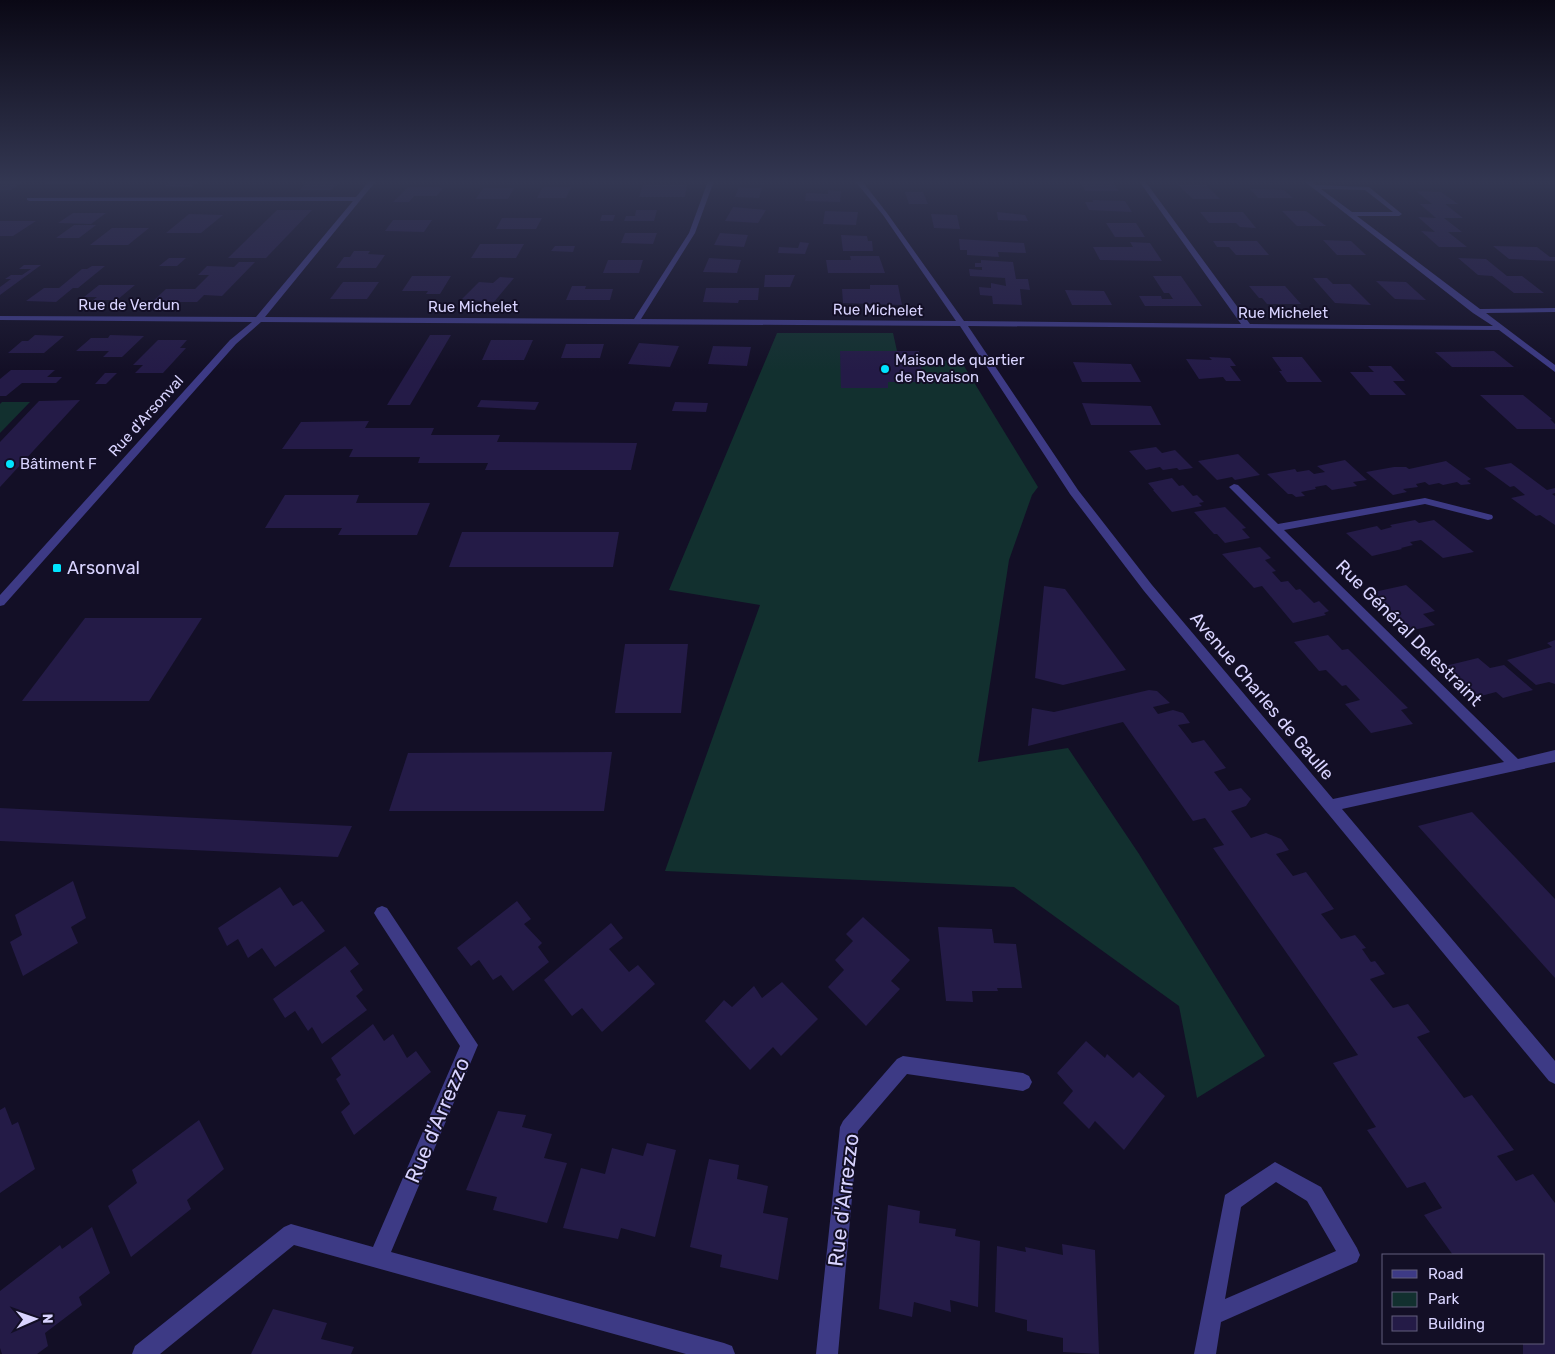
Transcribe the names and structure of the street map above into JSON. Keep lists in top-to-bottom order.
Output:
{
  "streets": {
    "street": [
      "Rue de Verdun",
      "Rue Michelet",
      "Rue d'Arsonval",
      "Rue Général Delestraint",
      "Avenue Charles de Gaulle",
      "Rue d'Arrezzo"
    ]
  },
  "crossings": [
    ["Rue de Verdun", "Rue Michelet"],
    ["Rue de Verdun", "Rue d'Arsonval"],
    ["Rue Michelet", "Rue d'Arsonval"],
    ["Rue Michelet", "Avenue Charles de Gaulle"]
  ],
  "places": {
    "other": ["Maison de quartier de Revaison", "Bâtiment F"],
    "transit": ["Arsonval"]
  },
  "legend": ["Road", "Park", "Building"],
  "north": "right"
}
